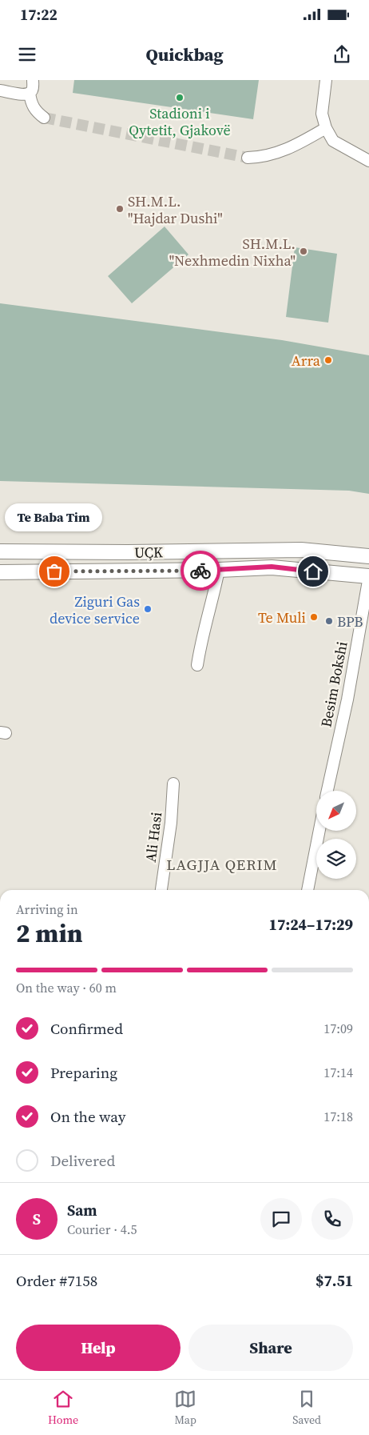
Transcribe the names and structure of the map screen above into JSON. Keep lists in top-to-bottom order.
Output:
{
  "streets": {
    "street": ["UÇK", "Besim Bokshi", "Ali Hasi"]
  },
  "crossings": [
    ["UÇK", "Besim Bokshi"]
  ],
  "districts": ["LAGJJA QERIM"],
  "places": [
    "Stadioni i Qytetit, Gjakovë",
    "SH.M.L. \"Hajdar Dushi\"",
    "SH.M.L. \"Nexhmedin Nixha\"",
    "Arra",
    "Te Baba Tim",
    "Ziguri Gas device service",
    "Te Muli",
    "BPB"
  ],
  "north": "bottom left",
  "page": {
    "status": "17:22",
    "header": "Quickbag",
    "bubble": "Te Baba Tim",
    "heading": ["2 min", "Arriving in", "17:24–17:29"],
    "panel": [
      "Sam",
      "Courier · 4.5",
      "Order #7158",
      "$7.51"
    ],
    "bar": "On the way · 60 m",
    "list": [
      ["Confirmed", "17:09"],
      ["Preparing", "17:14"],
      ["On the way", "17:18"],
      "Delivered"
    ],
    "round": "S",
    "buttons": ["Help", "Share"],
    "tabs": ["Home", "Map", "Saved"]
  }
}
